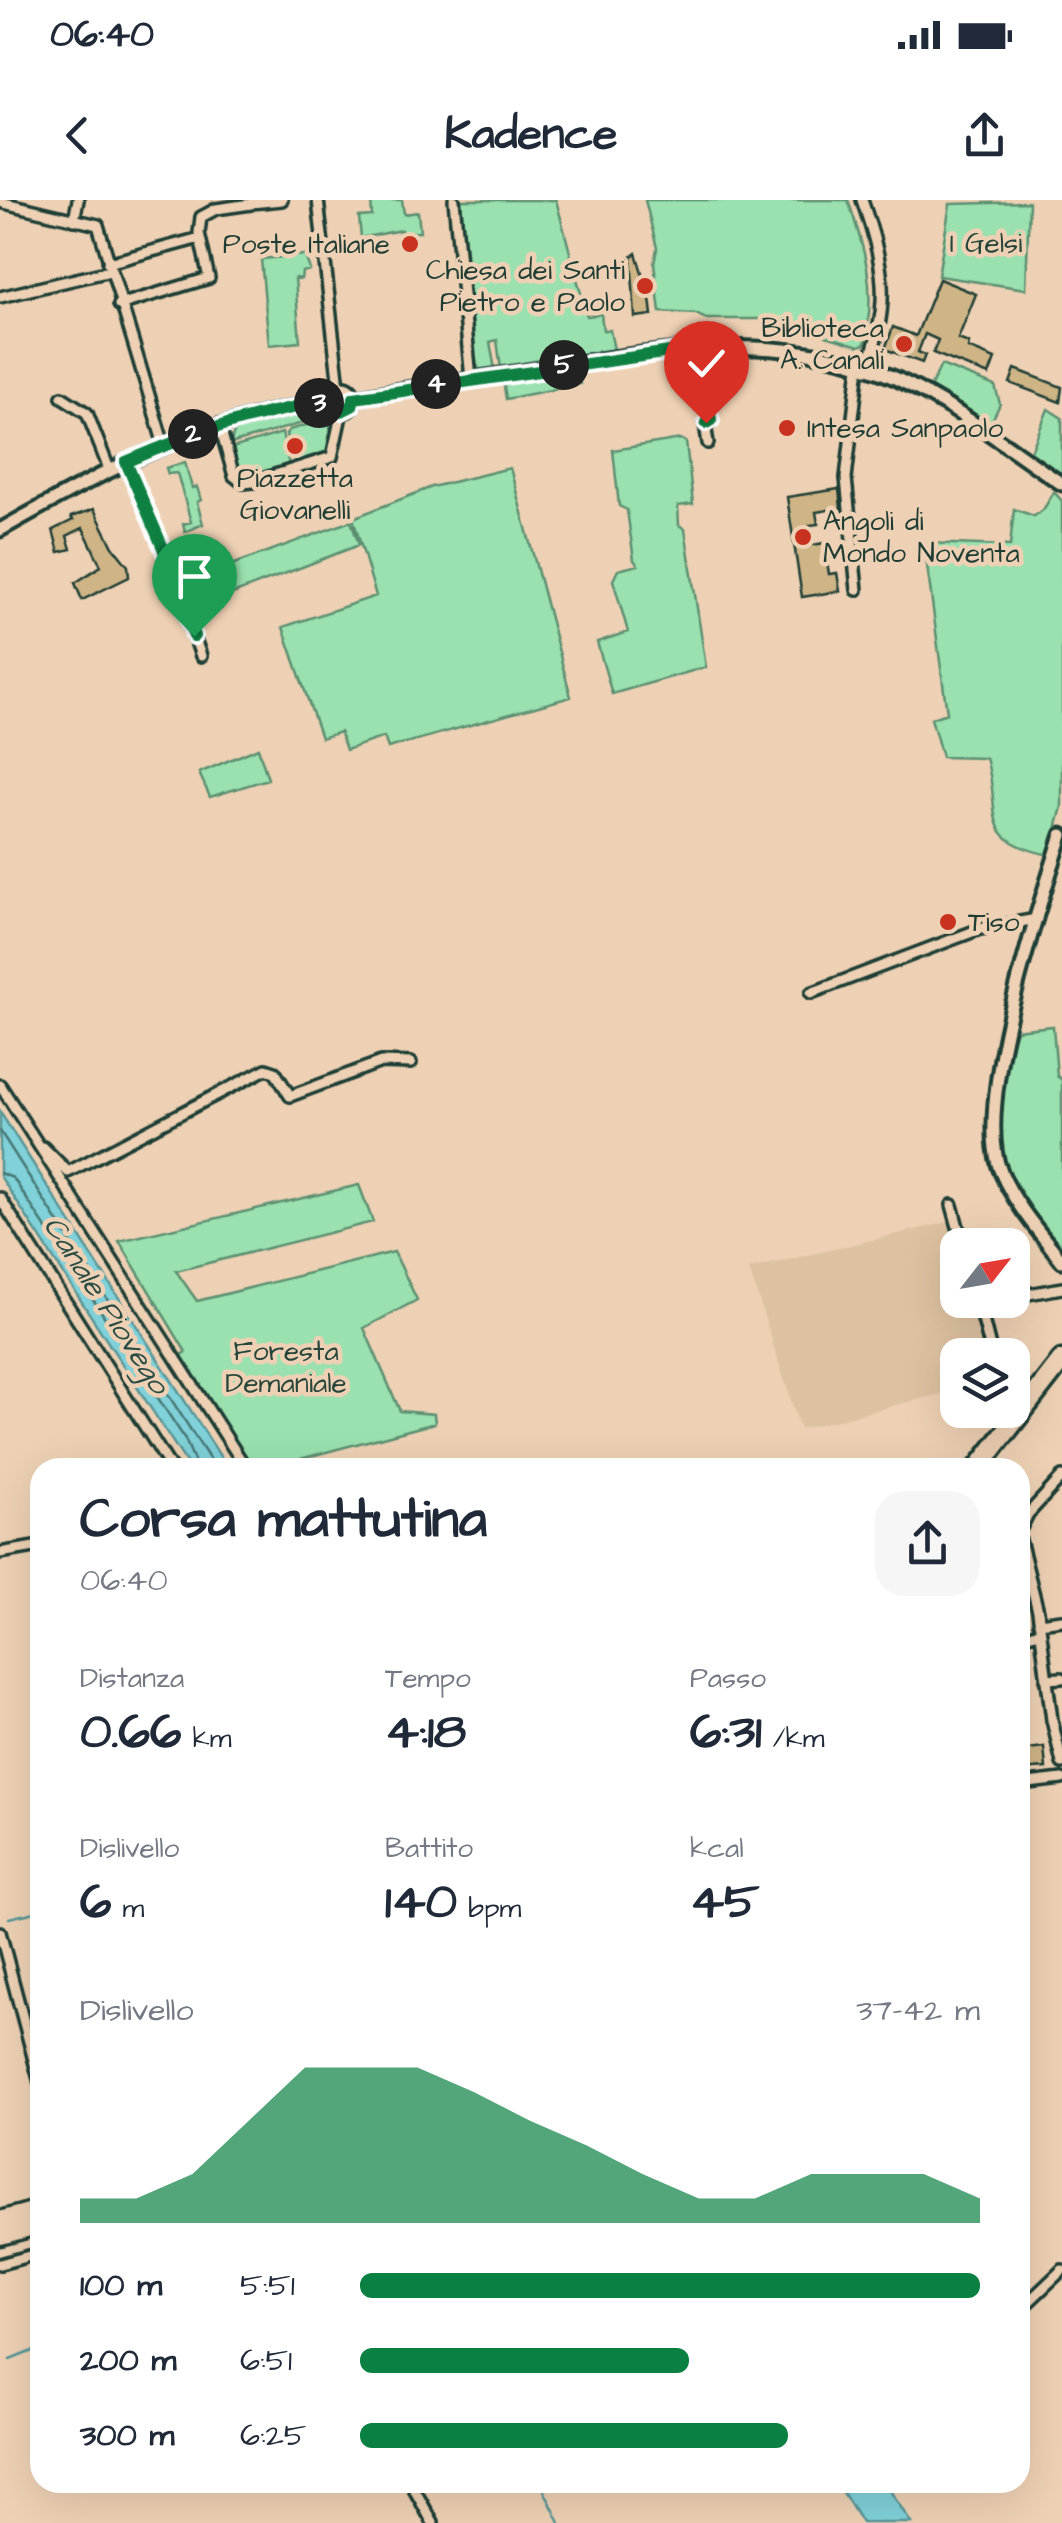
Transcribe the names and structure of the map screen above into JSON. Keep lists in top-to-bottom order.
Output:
{
  "water": ["Canale Piovego"],
  "parks": ["I Gelsi", "Foresta Demaniale"],
  "places": [
    "Poste Italiane",
    "Chiesa dei Santi Pietro e Paolo",
    "Biblioteca A. Canali",
    "Intesa Sanpaolo",
    "Piazzetta Giovanelli",
    "Angoli di Mondo Noventa",
    "Tiso"
  ],
  "north": "top right",
  "page": {
    "status": "06:40",
    "header": "Kadence",
    "pins": [
      "5",
      "4",
      "3",
      "2"
    ],
    "heading": ["Corsa mattutina", "06:40"],
    "stats": [
      ["Distanza", "0.66 km"],
      ["Tempo", "4:18"],
      ["Passo", "6:31 /km"],
      ["Dislivello", "6 m"],
      ["Battito", "140 bpm"],
      ["kcal", "45"]
    ],
    "chart": ["Dislivello", "37–42 m"],
    "list": [
      {
        "name": "100 m",
        "note": "5:51"
      },
      {
        "name": "200 m",
        "note": "6:51"
      },
      {
        "name": "300 m",
        "note": "6:25"
      }
    ]
  }
}
